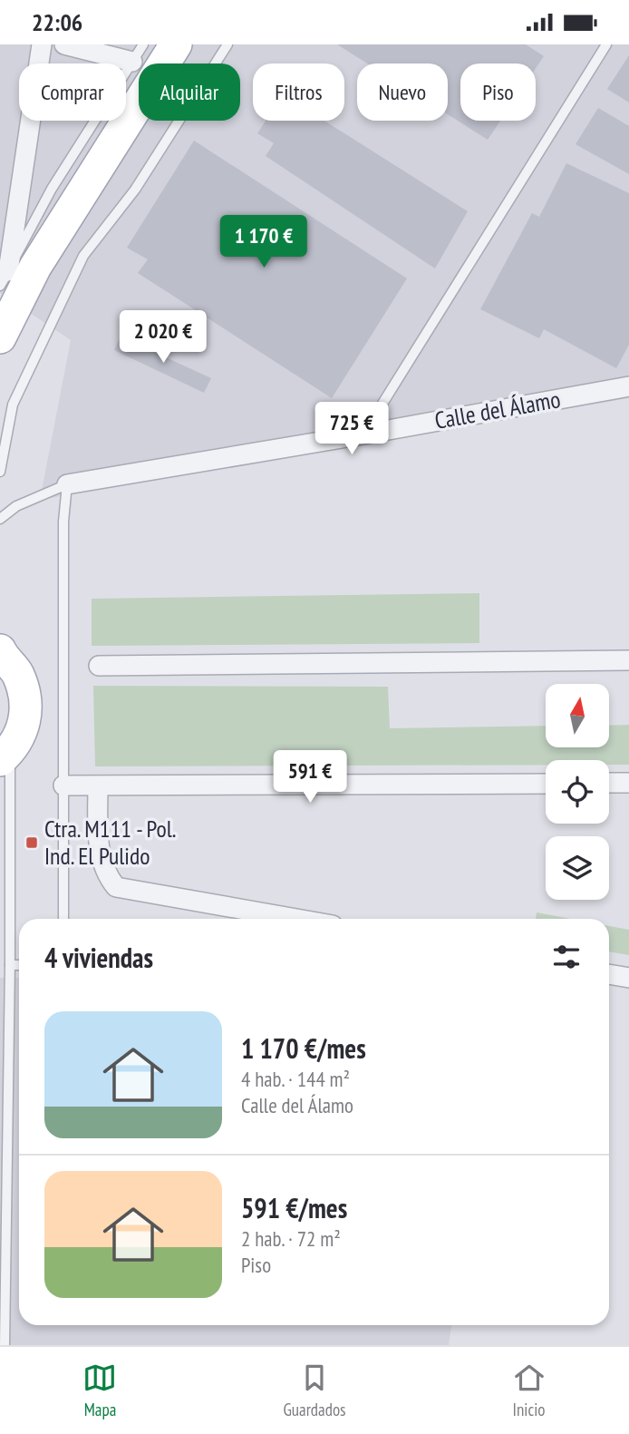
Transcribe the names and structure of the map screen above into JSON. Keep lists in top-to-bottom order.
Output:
{
  "streets": {
    "street": ["Calle del Álamo"]
  },
  "places": {
    "transit": ["Ctra. M111 - Pol. Ind. El Pulido"]
  },
  "north": "top",
  "page": {
    "status": "22:06",
    "chip": [
      "Comprar",
      "Alquilar",
      "Filtros",
      "Nuevo",
      "Piso"
    ],
    "price": [
      "1 170 €",
      "2 020 €",
      "725 €",
      "591 €"
    ],
    "heading": "4 viviendas",
    "list": [
      {
        "name": "1 170 €/mes",
        "note": "4 hab. · 144 m² · Calle del Álamo"
      },
      {
        "name": "591 €/mes",
        "note": "2 hab. · 72 m² · Piso"
      }
    ],
    "tabs": ["Mapa", "Guardados", "Inicio"]
  }
}
